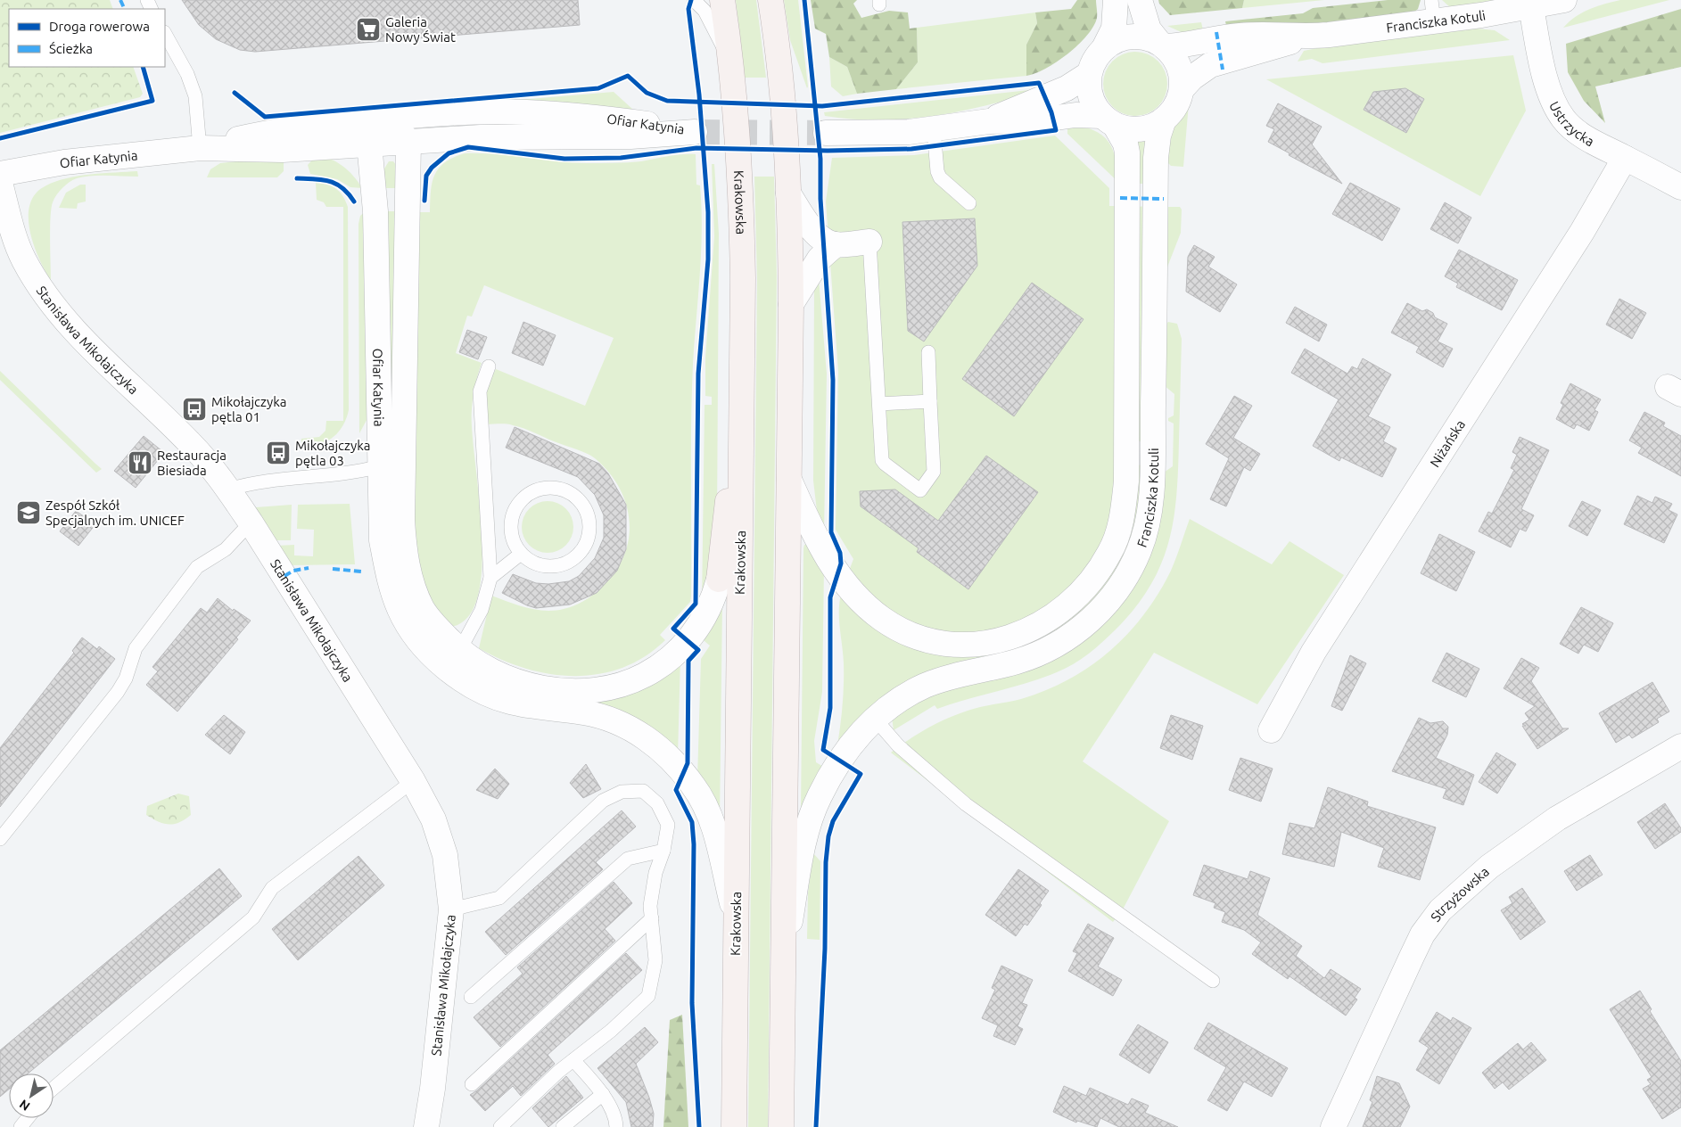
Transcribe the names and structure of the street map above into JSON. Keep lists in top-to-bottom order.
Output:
{
  "streets": {
    "main road": ["Krakowska"],
    "street": [
      "Franciszka Kotuli",
      "Ustrzycka",
      "Ofiar Katynia",
      "Stanisława Mikołajczyka",
      "Niżańska",
      "Strzyżowska"
    ]
  },
  "crossings": [
    ["Franciszka Kotuli", "Ustrzycka"],
    ["Ustrzycka", "Niżańska"]
  ],
  "places": {
    "supermarket": ["Galeria Nowy Świat"],
    "bus stop": ["Mikołajczyka pętla 01", "Mikołajczyka pętla 03"],
    "restaurant": ["Restauracja Biesiada"],
    "school or university": ["Zespół Szkół Specjalnych im. UNICEF"]
  },
  "legend": ["Droga rowerowa", "Ścieżka"],
  "north": "bottom left"
}
